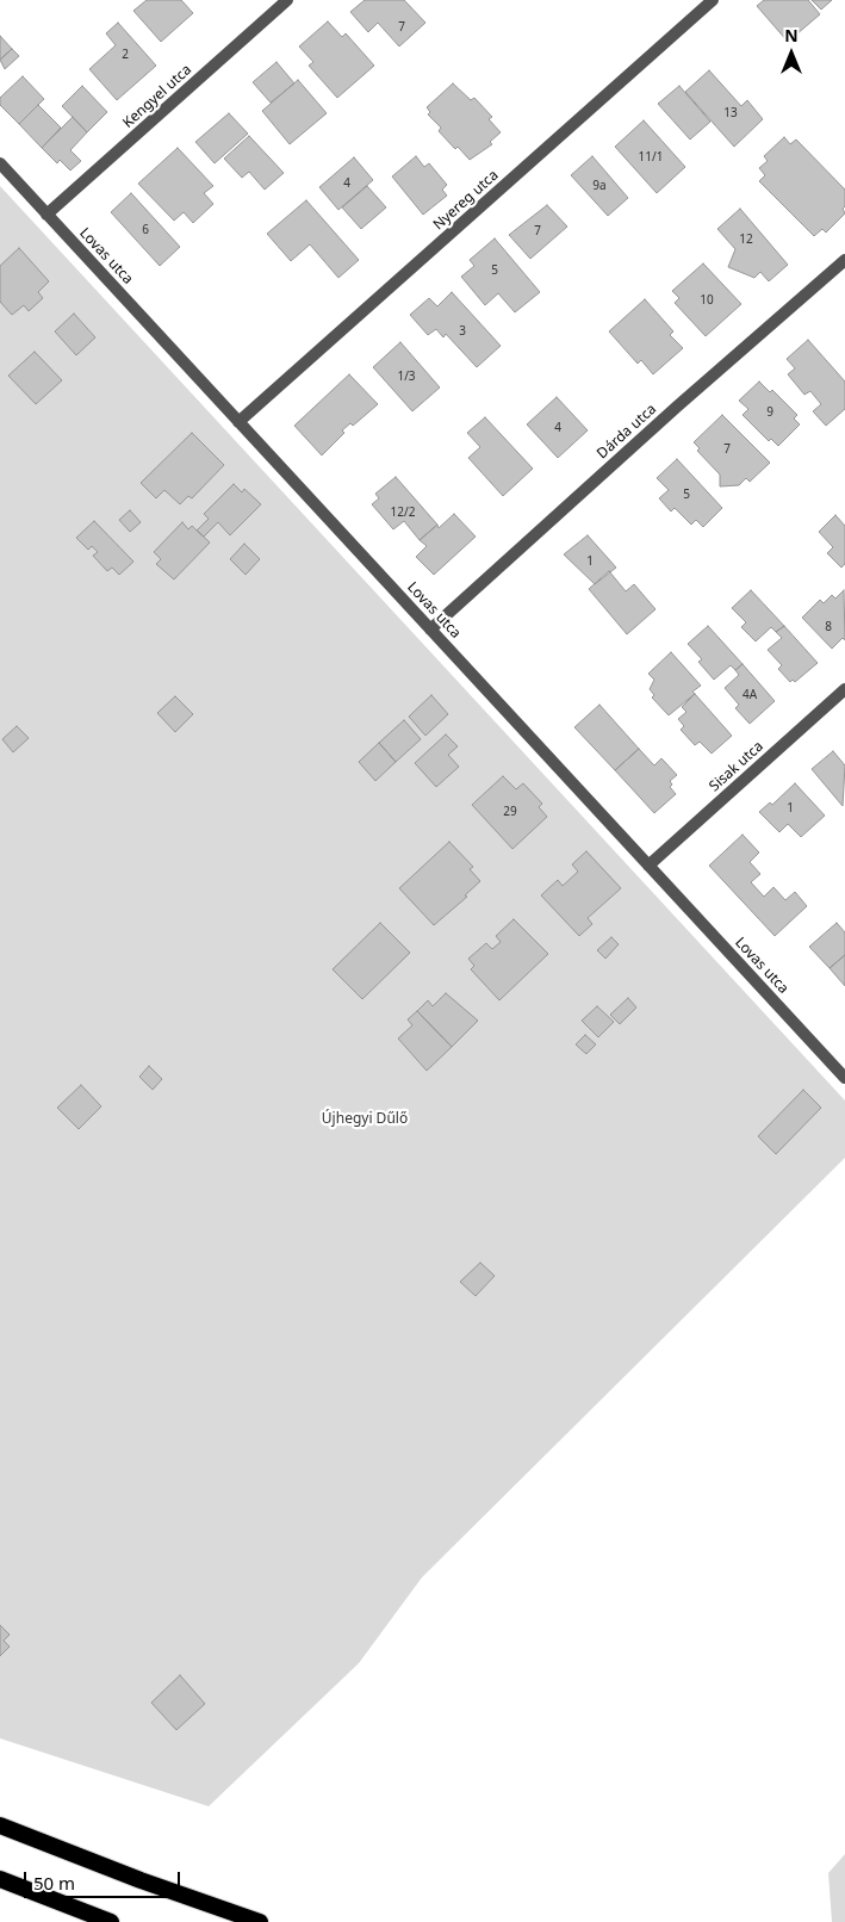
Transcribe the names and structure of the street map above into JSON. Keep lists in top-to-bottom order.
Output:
{
  "streets": {
    "street": [
      "Kengyel utca",
      "Nyereg utca",
      "Lovas utca",
      "Dárda utca",
      "Sisak utca"
    ]
  },
  "crossings": [
    ["Kengyel utca", "Lovas utca"],
    ["Nyereg utca", "Lovas utca"],
    ["Lovas utca", "Dárda utca"],
    ["Lovas utca", "Sisak utca"]
  ],
  "parks": ["Újhegyi Dűlő"],
  "house_numbers": [
    "7",
    "2",
    "13",
    "11/1",
    "4",
    "9a",
    "6",
    "7",
    "12",
    "5",
    "10",
    "3",
    "1/3",
    "9",
    "4",
    "7",
    "5",
    "12/2",
    "1",
    "8",
    "4A",
    "1",
    "29"
  ],
  "scale_bar": "50 m",
  "north": "top"
}
